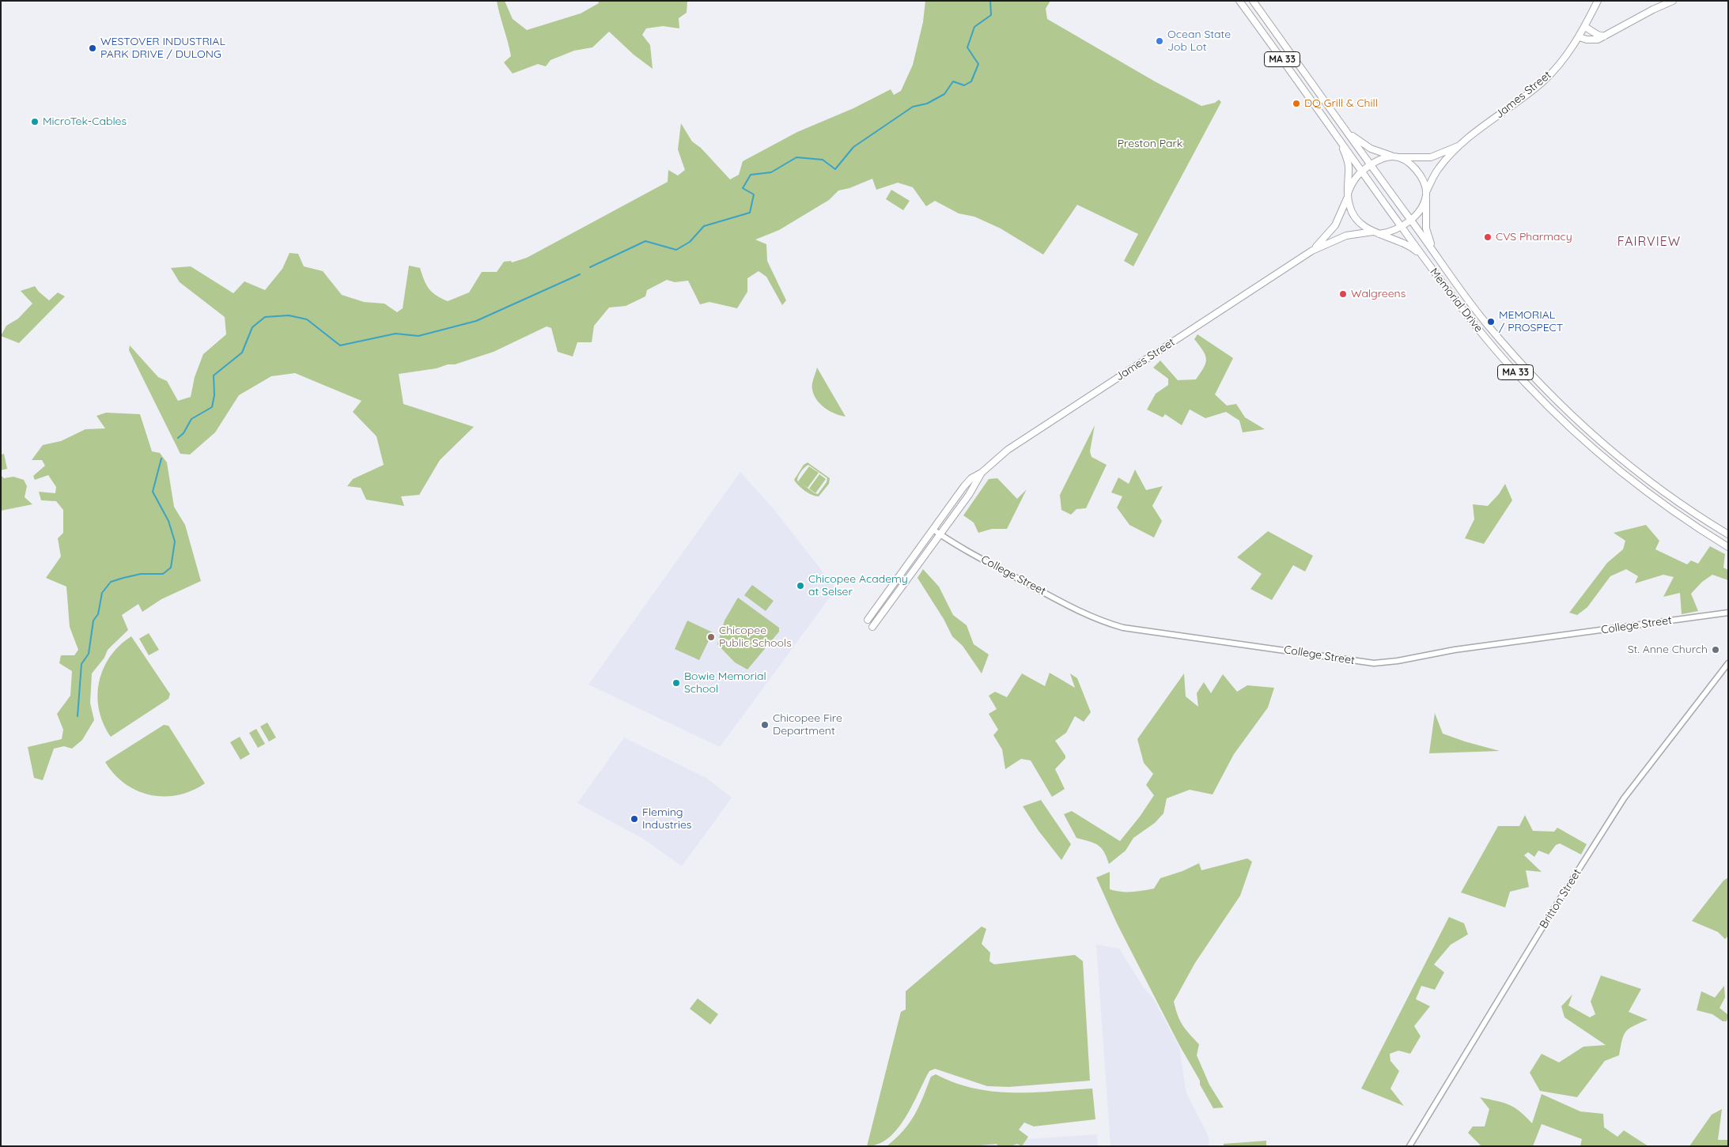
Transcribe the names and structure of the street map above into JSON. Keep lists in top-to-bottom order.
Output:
{
  "streets": {
    "main road": ["MA 33", "James Street", "Memorial Drive"],
    "street": ["College Street", "Britton Street"]
  },
  "crossings": [
    ["James Street", "Memorial Drive"],
    ["James Street", "College Street"]
  ],
  "districts": ["FAIRVIEW"],
  "parks": ["Preston Park"],
  "places": [
    "Ocean State Job Lot",
    "WESTOVER INDUSTRIAL PARK DRIVE / DULONG",
    "DQ Grill & Chill",
    "MicroTek-Cables",
    "CVS Pharmacy",
    "Walgreens",
    "MEMORIAL / PROSPECT",
    "Chicopee Academy at Selser",
    "Chicopee Public Schools",
    "St. Anne Church",
    "Bowie Memorial School",
    "Chicopee Fire Department",
    "Fleming Industries"
  ]
}
